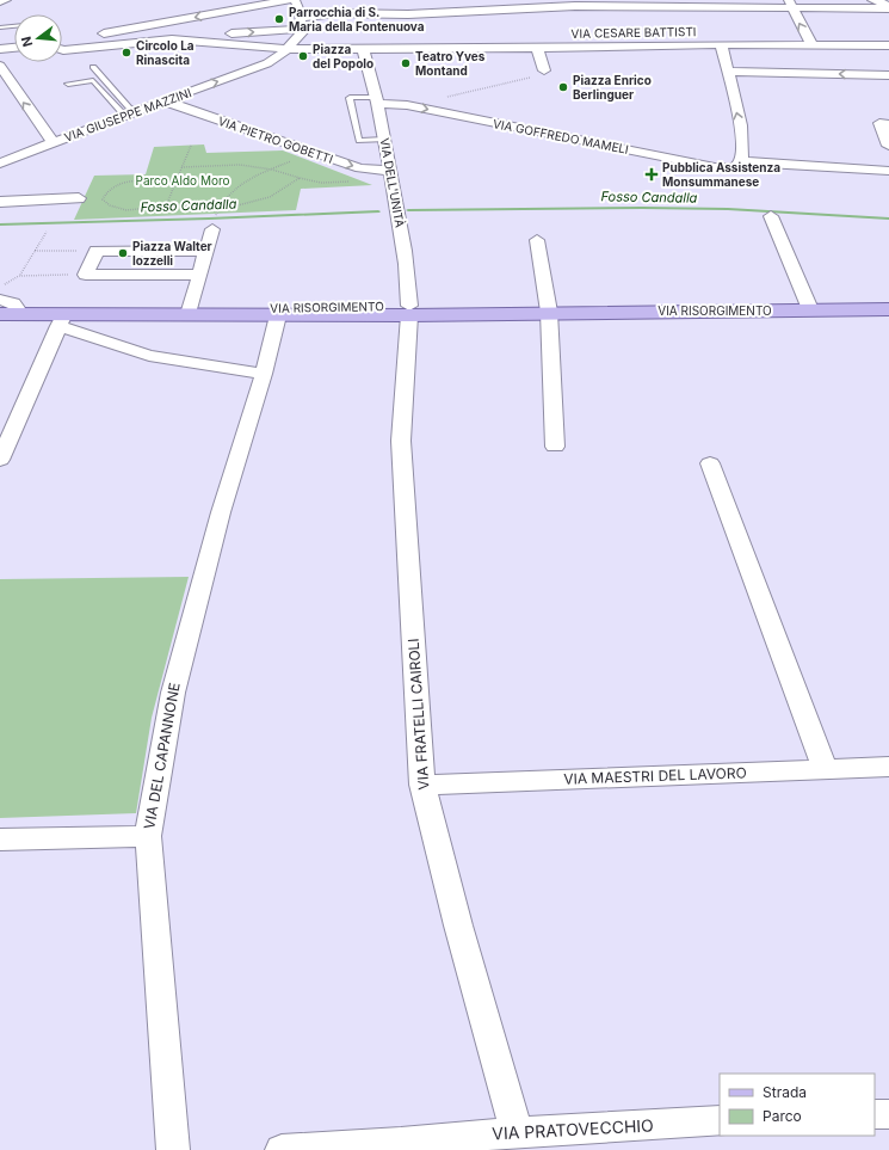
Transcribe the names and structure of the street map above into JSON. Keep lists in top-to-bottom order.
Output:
{
  "streets": {
    "main road": ["VIA RISORGIMENTO"],
    "street": [
      "VIA CESARE BATTISTI",
      "VIA GIUSEPPE MAZZINI",
      "VIA GOFFREDO MAMELI",
      "VIA PIETRO GOBETTI",
      "VIA DELL'UNITÀ",
      "VIA FRATELLI CAIROLI",
      "VIA DEL CAPANNONE",
      "VIA MAESTRI DEL LAVORO",
      "VIA PRATOVECCHIO"
    ]
  },
  "crossings": [
    ["VIA CESARE BATTISTI", "VIA GIUSEPPE MAZZINI"],
    ["VIA CESARE BATTISTI", "VIA DELL'UNITÀ"],
    ["VIA GIUSEPPE MAZZINI", "VIA PIETRO GOBETTI"],
    ["VIA GOFFREDO MAMELI", "VIA DELL'UNITÀ"],
    ["VIA PIETRO GOBETTI", "VIA DELL'UNITÀ"],
    ["VIA DELL'UNITÀ", "VIA RISORGIMENTO"],
    ["VIA DELL'UNITÀ", "VIA FRATELLI CAIROLI"],
    ["VIA RISORGIMENTO", "VIA FRATELLI CAIROLI"],
    ["VIA RISORGIMENTO", "VIA DEL CAPANNONE"],
    ["VIA FRATELLI CAIROLI", "VIA MAESTRI DEL LAVORO"],
    ["VIA FRATELLI CAIROLI", "VIA PRATOVECCHIO"]
  ],
  "water": ["Fosso Candalla"],
  "parks": ["Parco Aldo Moro"],
  "places": {
    "other": [
      "Parrocchia di S. Maria della Fontenuova",
      "Circolo La Rinascita",
      "Piazza del Popolo",
      "Teatro Yves Montand",
      "Piazza Enrico Berlinguer",
      "Piazza Walter Iozzelli"
    ],
    "health": ["Pubblica Assistenza Monsummanese"]
  },
  "legend": ["Strada", "Parco"],
  "north": "left"
}
